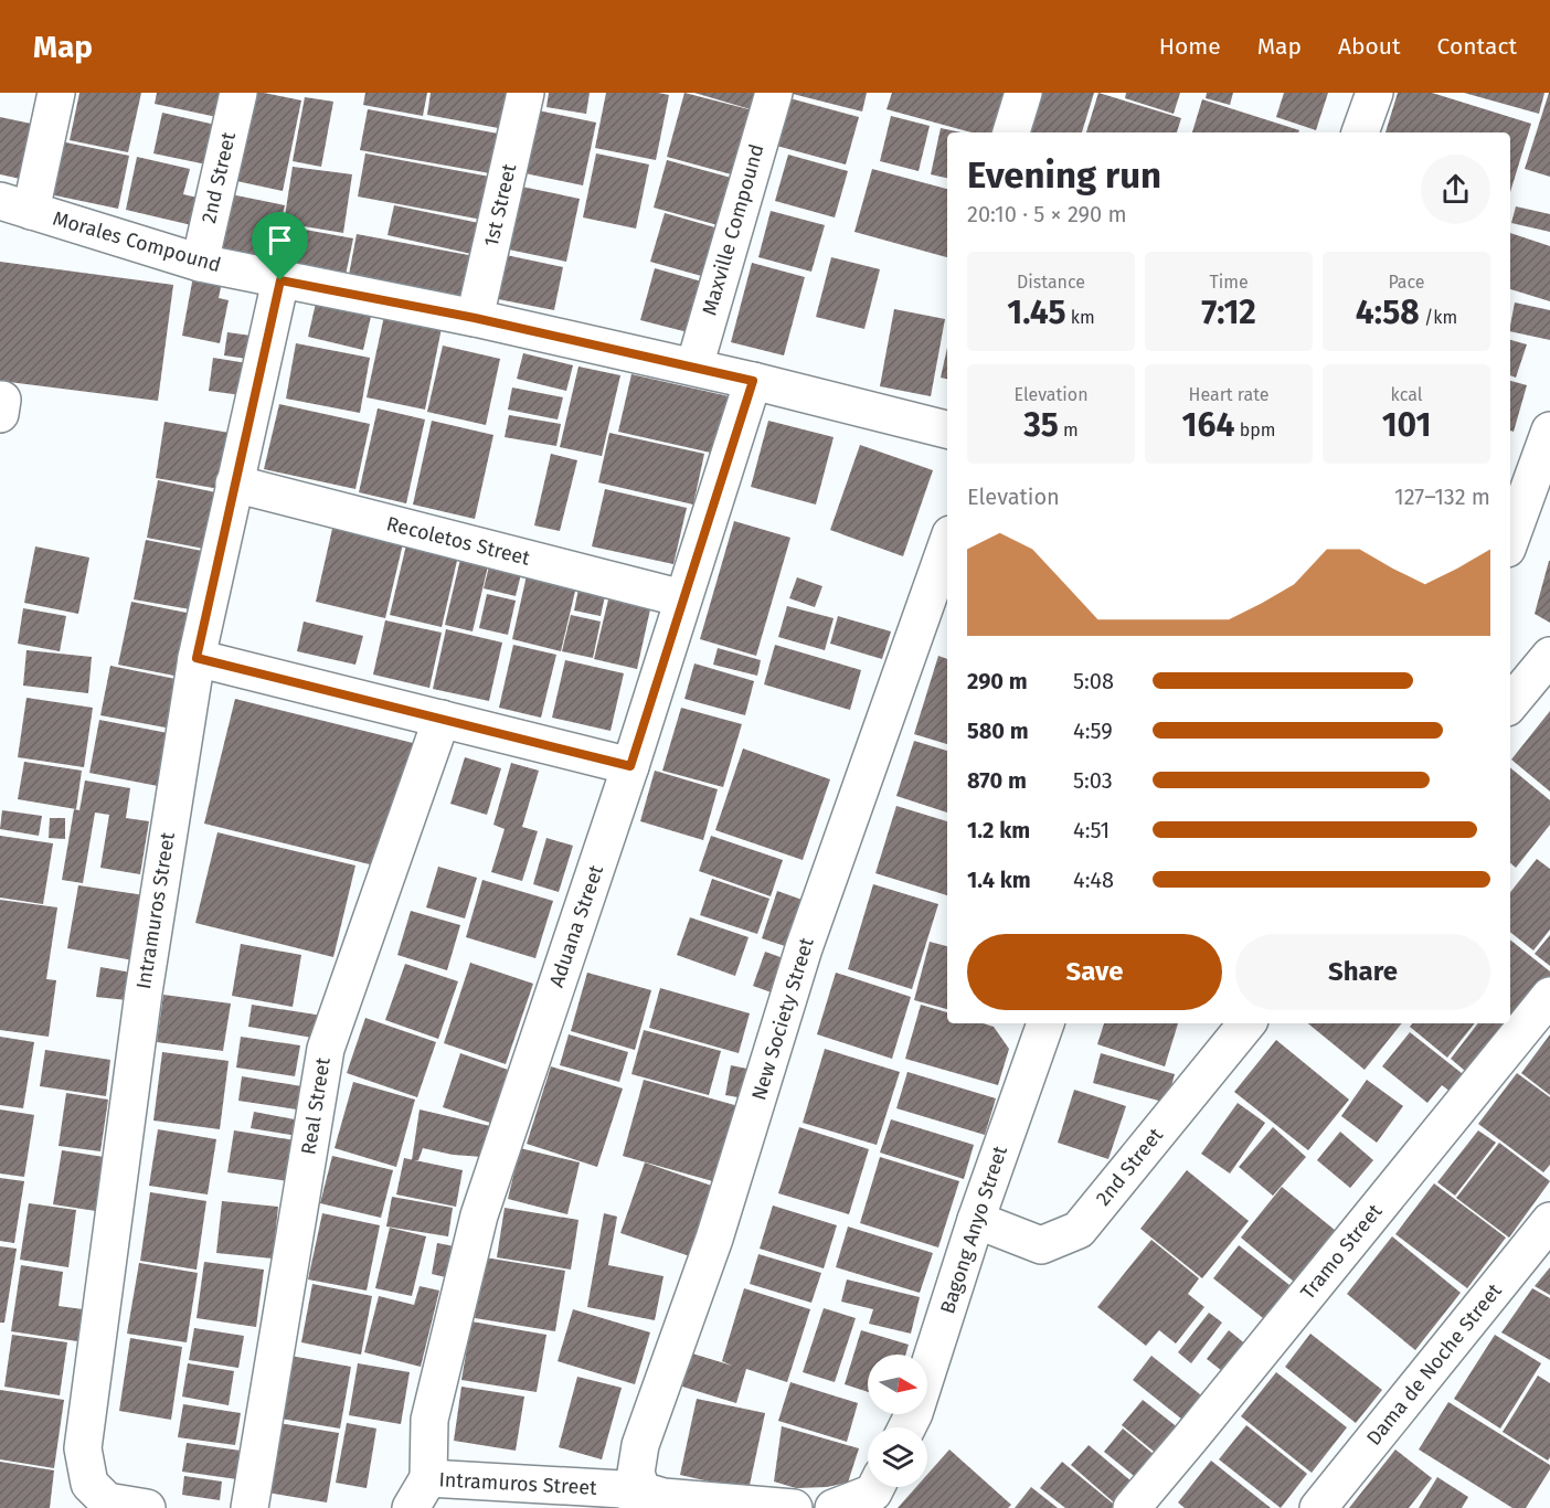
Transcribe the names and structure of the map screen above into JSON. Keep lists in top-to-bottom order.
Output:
{
  "streets": {
    "street": [
      "2nd Street",
      "1st Street",
      "Maxville Compound",
      "Morales Compound",
      "Recoletos Street",
      "Intramuros Street",
      "Aduana Street",
      "New Society Street",
      "Real Street",
      "Bagong Anyo Street",
      "Tramo Street",
      "Dama de Noche Street"
    ]
  },
  "crossings": [
    ["2nd Street", "Morales Compound"],
    ["2nd Street", "Bagong Anyo Street"],
    ["1st Street", "Morales Compound"],
    ["Maxville Compound", "Morales Compound"],
    ["Morales Compound", "Intramuros Street"],
    ["Morales Compound", "Aduana Street"],
    ["Recoletos Street", "Intramuros Street"],
    ["Recoletos Street", "Aduana Street"],
    ["Intramuros Street", "Aduana Street"],
    ["Intramuros Street", "New Society Street"]
  ],
  "north": "right",
  "page": {
    "header": "Map",
    "nav": [
      "Home",
      "Map",
      "About",
      "Contact"
    ],
    "heading": ["Evening run", "20:10 · 5 × 290 m"],
    "stats": [
      ["Distance", "1.45 km"],
      ["Time", "7:12"],
      ["Pace", "4:58 /km"],
      ["Elevation", "35 m"],
      ["Heart rate", "164 bpm"],
      ["kcal", "101"]
    ],
    "chart": ["Elevation", "127–132 m"],
    "list": [
      {
        "name": "290 m",
        "note": "5:08"
      },
      {
        "name": "580 m",
        "note": "4:59"
      },
      {
        "name": "870 m",
        "note": "5:03"
      },
      {
        "name": "1.2 km",
        "note": "4:51"
      },
      {
        "name": "1.4 km",
        "note": "4:48"
      }
    ],
    "buttons": ["Save", "Share"]
  }
}
